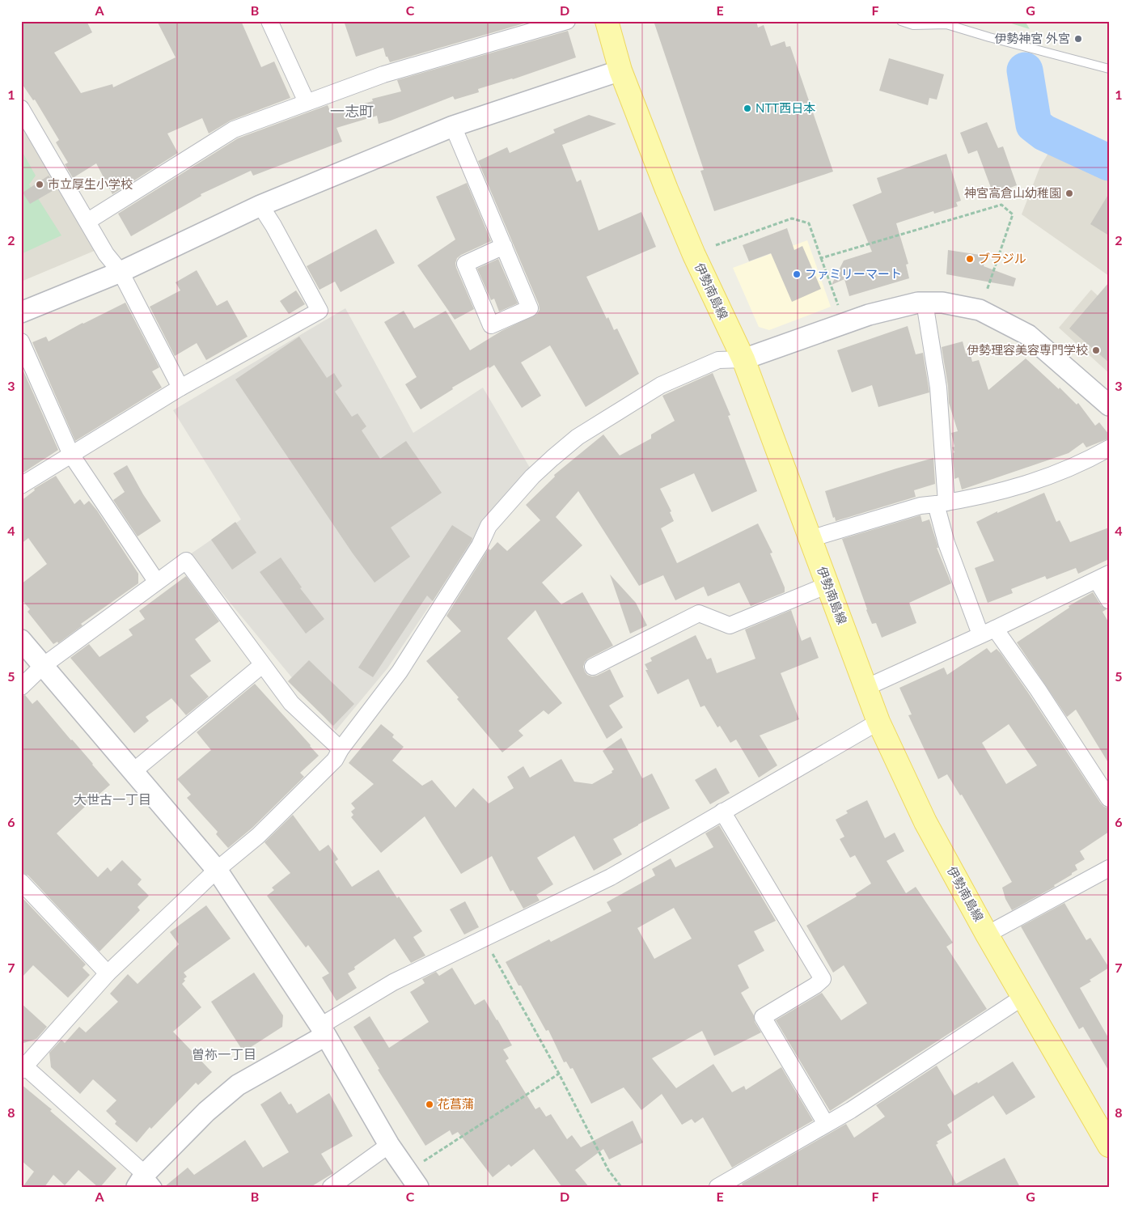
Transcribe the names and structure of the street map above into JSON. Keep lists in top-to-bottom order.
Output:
{
  "streets": {
    "main road": ["伊勢南島線"]
  },
  "districts": ["一志町", "大世古一丁目", "曽祢一丁目"],
  "places": [
    "伊勢神宮 外宮",
    "NTT西日本",
    "市立厚生小学校",
    "神宮高倉山幼稚園",
    "ブラジル",
    "ファミリーマート",
    "伊勢理容美容専門学校",
    "花菖蒲"
  ],
  "grid": {
    "columns": [
      "A",
      "B",
      "C",
      "D",
      "E",
      "F",
      "G"
    ],
    "rows": [
      "1",
      "2",
      "3",
      "4",
      "5",
      "6",
      "7",
      "8"
    ]
  }
}
